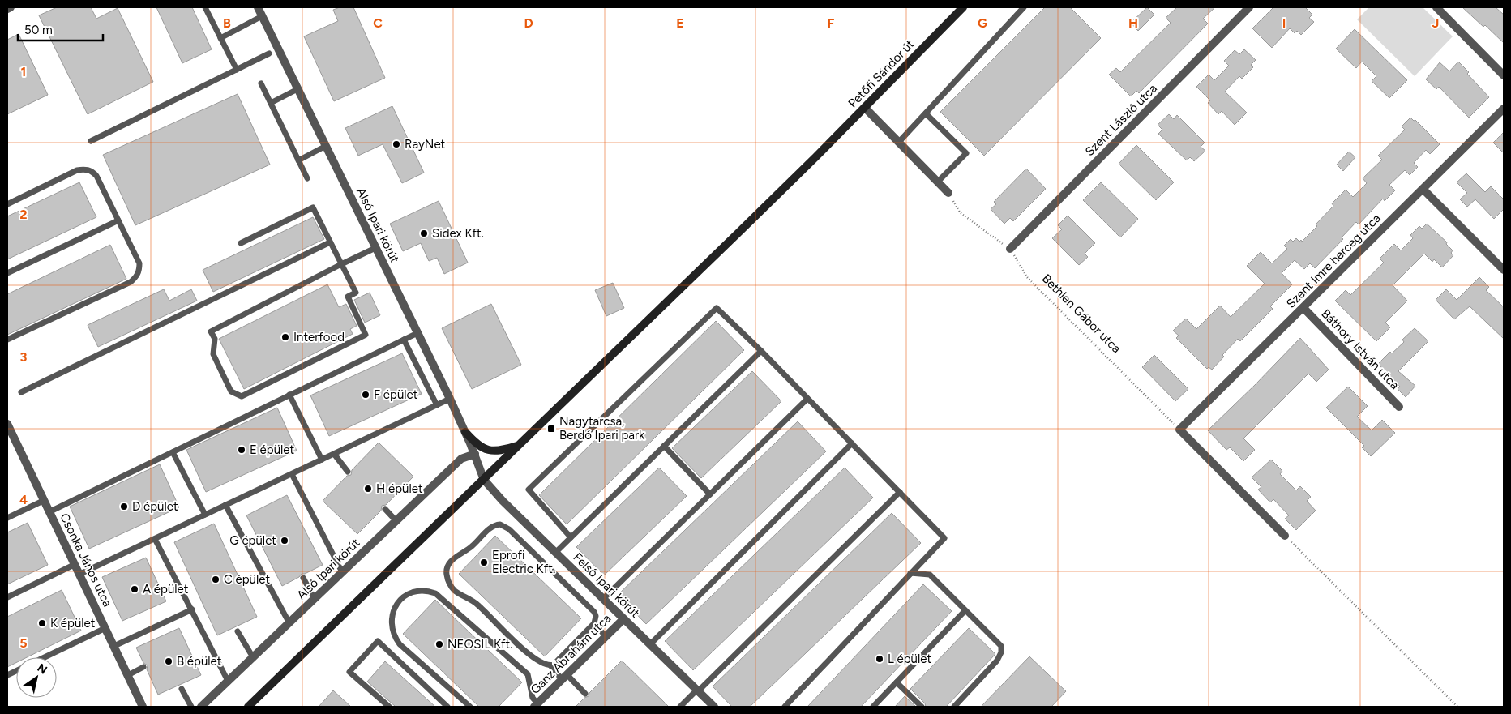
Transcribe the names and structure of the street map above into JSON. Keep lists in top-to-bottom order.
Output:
{
  "streets": {
    "main road": ["Petőfi Sándor út"],
    "street": [
      "Szent László utca",
      "Alsó Ipari körút",
      "Szent Imre herceg utca",
      "Báthory István utca",
      "Csonka János utca",
      "Felső Ipari körút",
      "Ganz Ábrahám utca"
    ],
    "path": ["Bethlen Gábor utca"]
  },
  "crossings": [
    ["Petőfi Sándor út", "Alsó Ipari körút"],
    ["Petőfi Sándor út", "Felső Ipari körút"],
    ["Szent László utca", "Bethlen Gábor utca"],
    ["Alsó Ipari körút", "Felső Ipari körút"],
    ["Szent Imre herceg utca", "Bethlen Gábor utca"],
    ["Szent Imre herceg utca", "Báthory István utca"],
    ["Felső Ipari körút", "Ganz Ábrahám utca"]
  ],
  "places": {
    "other": [
      "RayNet",
      "Sidex Kft.",
      "Interfood",
      "F épület",
      "E épület",
      "H épület",
      "D épület",
      "G épület",
      "Eprofi Electric Kft.",
      "C épület",
      "A épület",
      "K épület",
      "NEOSIL Kft.",
      "L épület",
      "B épület"
    ],
    "transit": ["Nagytarcsa, Berdó Ipari park"]
  },
  "scale_bar": "50 m",
  "north": "top right",
  "grid": {
    "columns": [
      "B",
      "C",
      "D",
      "E",
      "F",
      "G",
      "H",
      "I",
      "J"
    ],
    "rows": [
      "1",
      "2",
      "3",
      "4",
      "5"
    ]
  }
}
